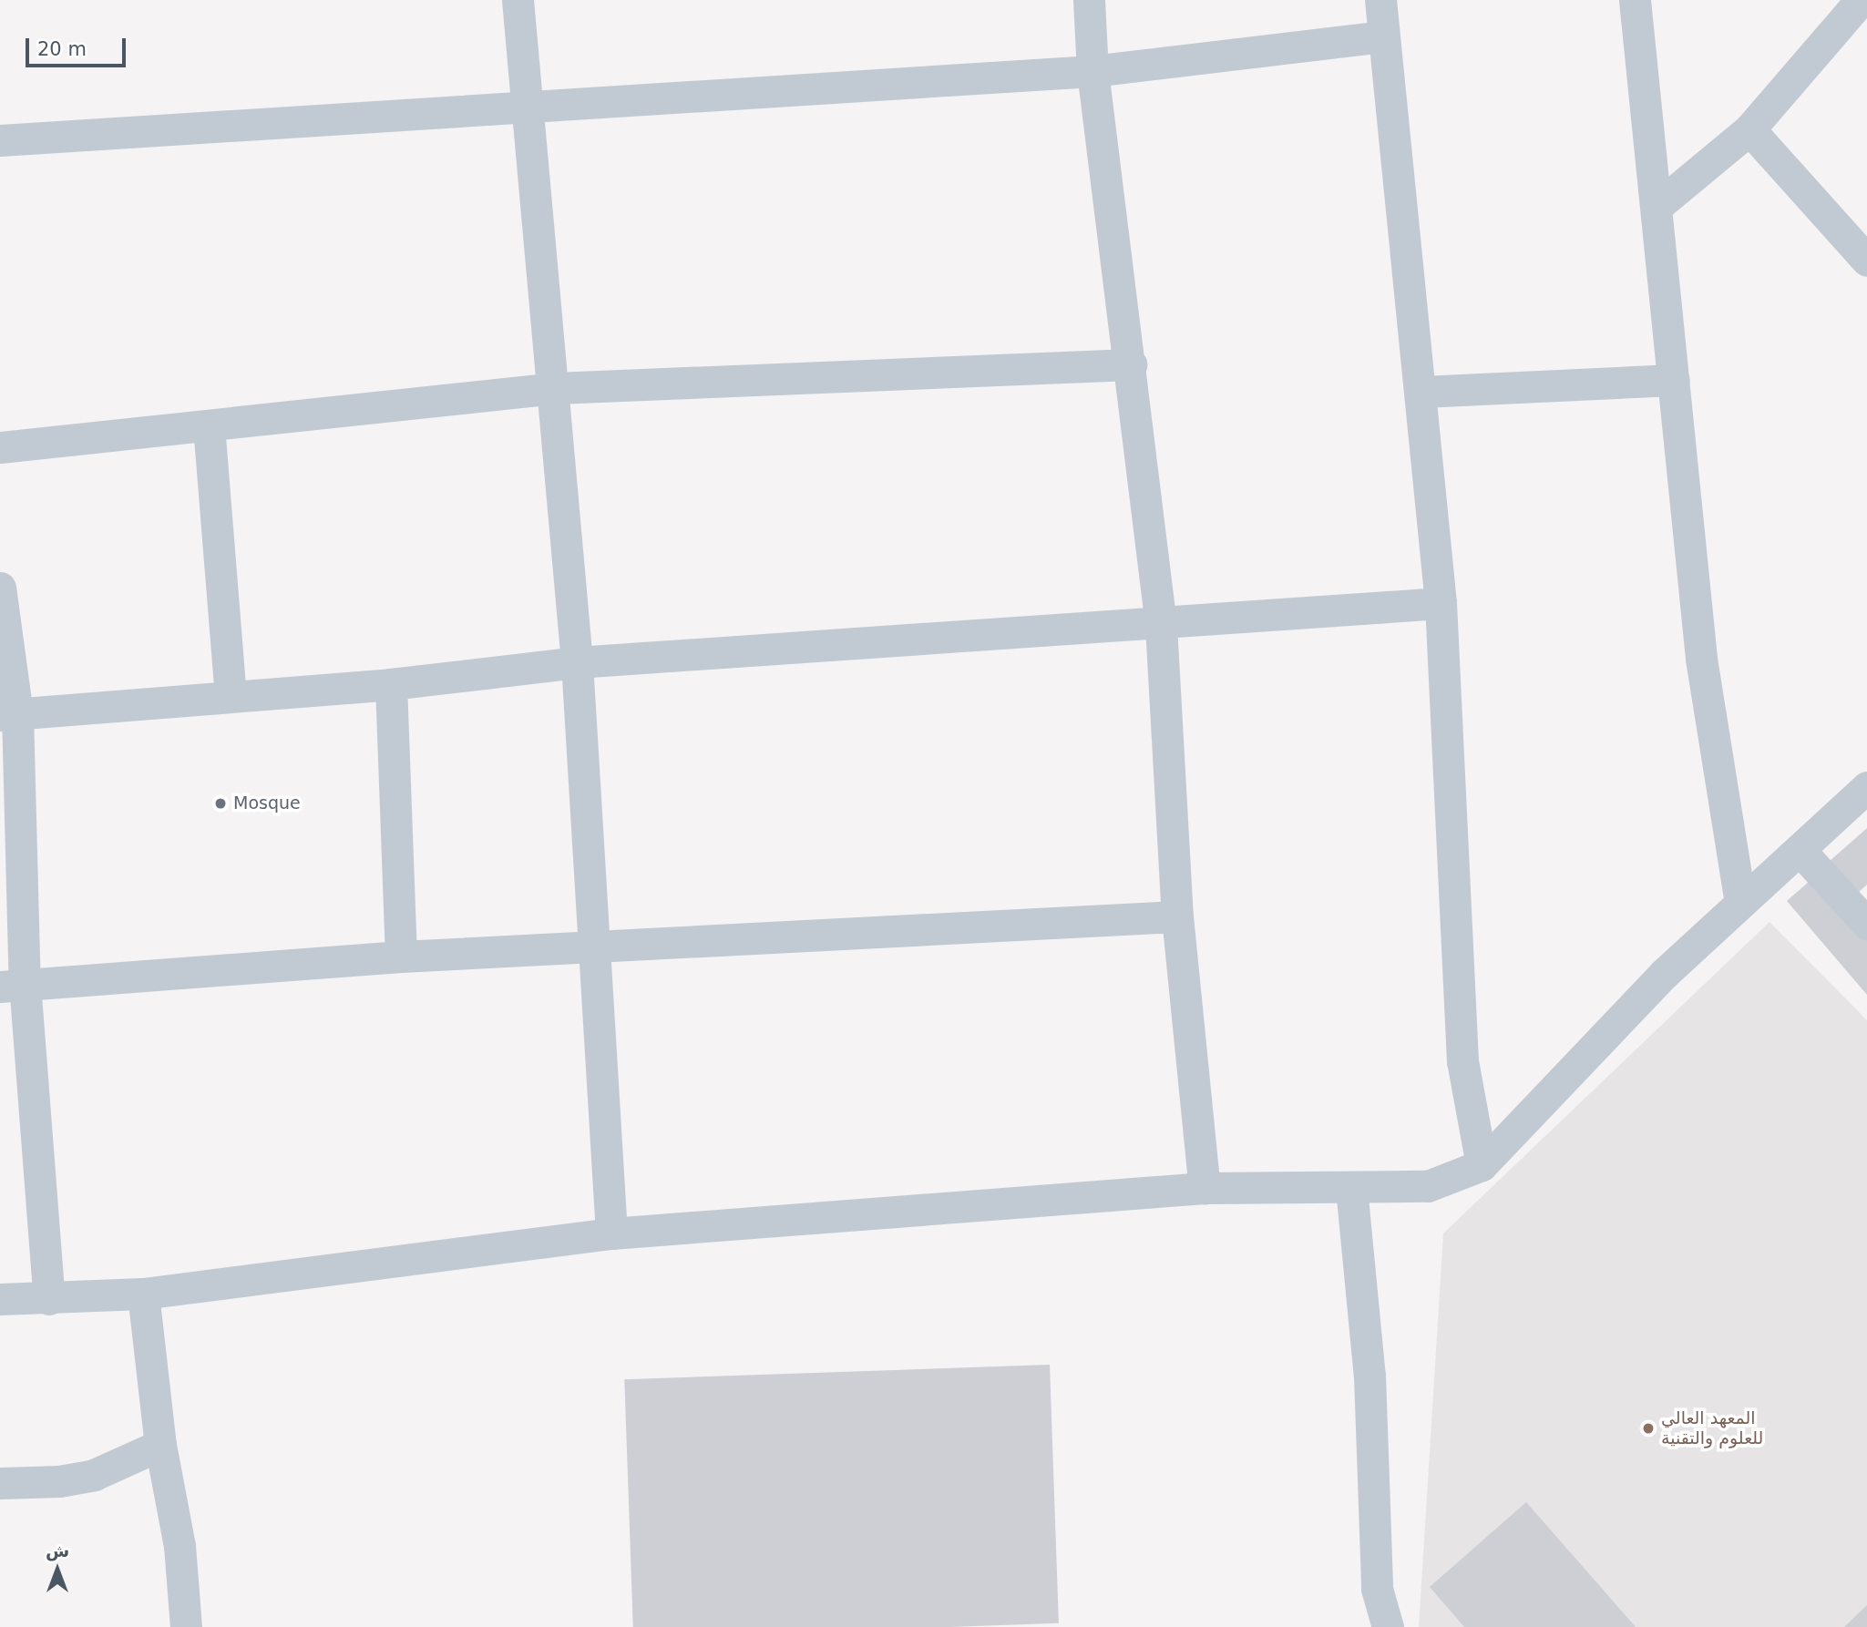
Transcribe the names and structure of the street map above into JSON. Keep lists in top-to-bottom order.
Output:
{
  "places": ["Mosque", "المعهد العالي للعلوم والتقنية"],
  "scale_bar": "20 m",
  "north": "top"
}
